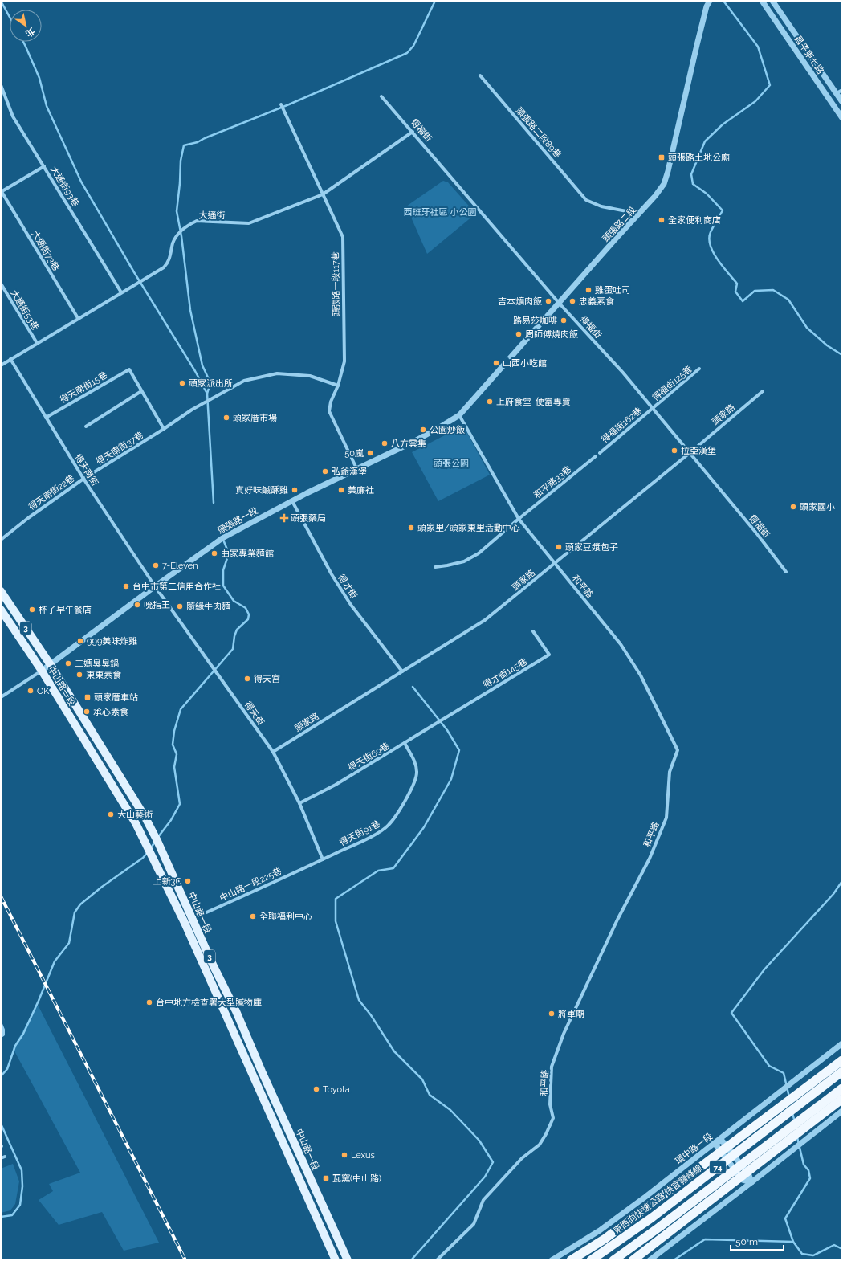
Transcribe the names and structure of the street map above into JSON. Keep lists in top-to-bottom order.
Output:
{
  "streets": {
    "highway": ["74", "東西向快速公路 快官霧峰線"],
    "main road": ["3", "中山路一段"],
    "street": [
      "昌平東七路",
      "得福街",
      "頭張路二段89巷",
      "大通街93巷",
      "大通街",
      "頭張路二段",
      "大通街73巷",
      "頭張路一段117巷",
      "大通街53巷",
      "得福街125巷",
      "得天南街15巷",
      "頭家路",
      "得福街162巷",
      "得天南街37巷",
      "得天南街",
      "和平路33巷",
      "得天南街22巷",
      "頭張路一段",
      "得才街",
      "和平路",
      "得才街145巷",
      "得天街",
      "得天街69巷",
      "得天街91巷",
      "中山路一段225巷",
      "環中路一段"
    ]
  },
  "crossings": [
    ["得福街", "大通街"],
    ["得福街", "頭張路二段"],
    ["得福街", "得福街125巷"],
    ["得福街", "頭家路"],
    ["得福街", "得福街162巷"],
    ["頭張路二段89巷", "頭張路二段"],
    ["大通街93巷", "大通街"],
    ["大通街", "大通街73巷"],
    ["大通街", "頭張路一段117巷"],
    ["大通街", "大通街53巷"],
    ["大通街", "得天南街"],
    ["頭張路二段", "頭張路一段"],
    ["頭張路二段", "和平路"],
    ["頭張路一段117巷", "得天南街37巷"],
    ["頭張路一段117巷", "頭張路一段"],
    ["得福街125巷", "得福街162巷"],
    ["得天南街15巷", "得天南街"],
    ["頭家路", "得才街"],
    ["頭家路", "和平路"],
    ["頭家路", "得天街"],
    ["得天南街37巷", "得天南街"],
    ["得天南街37巷", "得天南街22巷"],
    ["得天南街", "得天南街22巷"],
    ["得天南街", "頭張路一段"],
    ["得天南街", "得天街"],
    ["和平路33巷", "和平路"],
    ["頭張路一段", "得才街"],
    ["頭張路一段", "和平路"],
    ["頭張路一段", "中山路一段"],
    ["頭張路一段", "得天街"],
    ["得才街145巷", "得天街69巷"],
    ["中山路一段", "中山路一段225巷"],
    ["得天街", "得天街69巷"],
    ["得天街", "得天街91巷"],
    ["得天街", "中山路一段225巷"],
    ["得天街69巷", "得天街91巷"],
    ["得天街91巷", "中山路一段225巷"]
  ],
  "parks": ["西班牙社區 小公園", "頭張公園"],
  "places": {
    "transit": ["頭張路土地公廟", "頭家厝車站", "瓦窯(中山路)"],
    "other": [
      "全家便利商店",
      "雞蛋吐司",
      "吉本爌肉飯",
      "忠義素食",
      "路易莎咖啡",
      "周師傅燒肉飯",
      "山西小吃館",
      "頭家派出所",
      "上府食堂-便當專賣",
      "頭家厝市場",
      "公園炒飯",
      "八方雲集",
      "拉亞漢堡",
      "50嵐",
      "弘爺漢堡",
      "真好味鹹酥雞",
      "美廉社",
      "頭家國小",
      "頭家里/頭家東里活動中心",
      "頭家豆漿包子",
      "曲家專業麵館",
      "7-Eleven",
      "台中市第二信用合作社",
      "吮指王",
      "隨緣牛肉麵",
      "杯子早午餐店",
      "999美味炸雞",
      "三媽臭臭鍋",
      "東東素食",
      "得天宮",
      "OK",
      "承心素食",
      "大山藝術",
      "上新3C",
      "全聯福利中心",
      "台中地方檢查署大型贓物庫",
      "將軍廟",
      "Toyota",
      "Lexus"
    ],
    "health": ["頭張藥局"]
  },
  "scale_bar": "50 m",
  "north": "bottom right"
}
